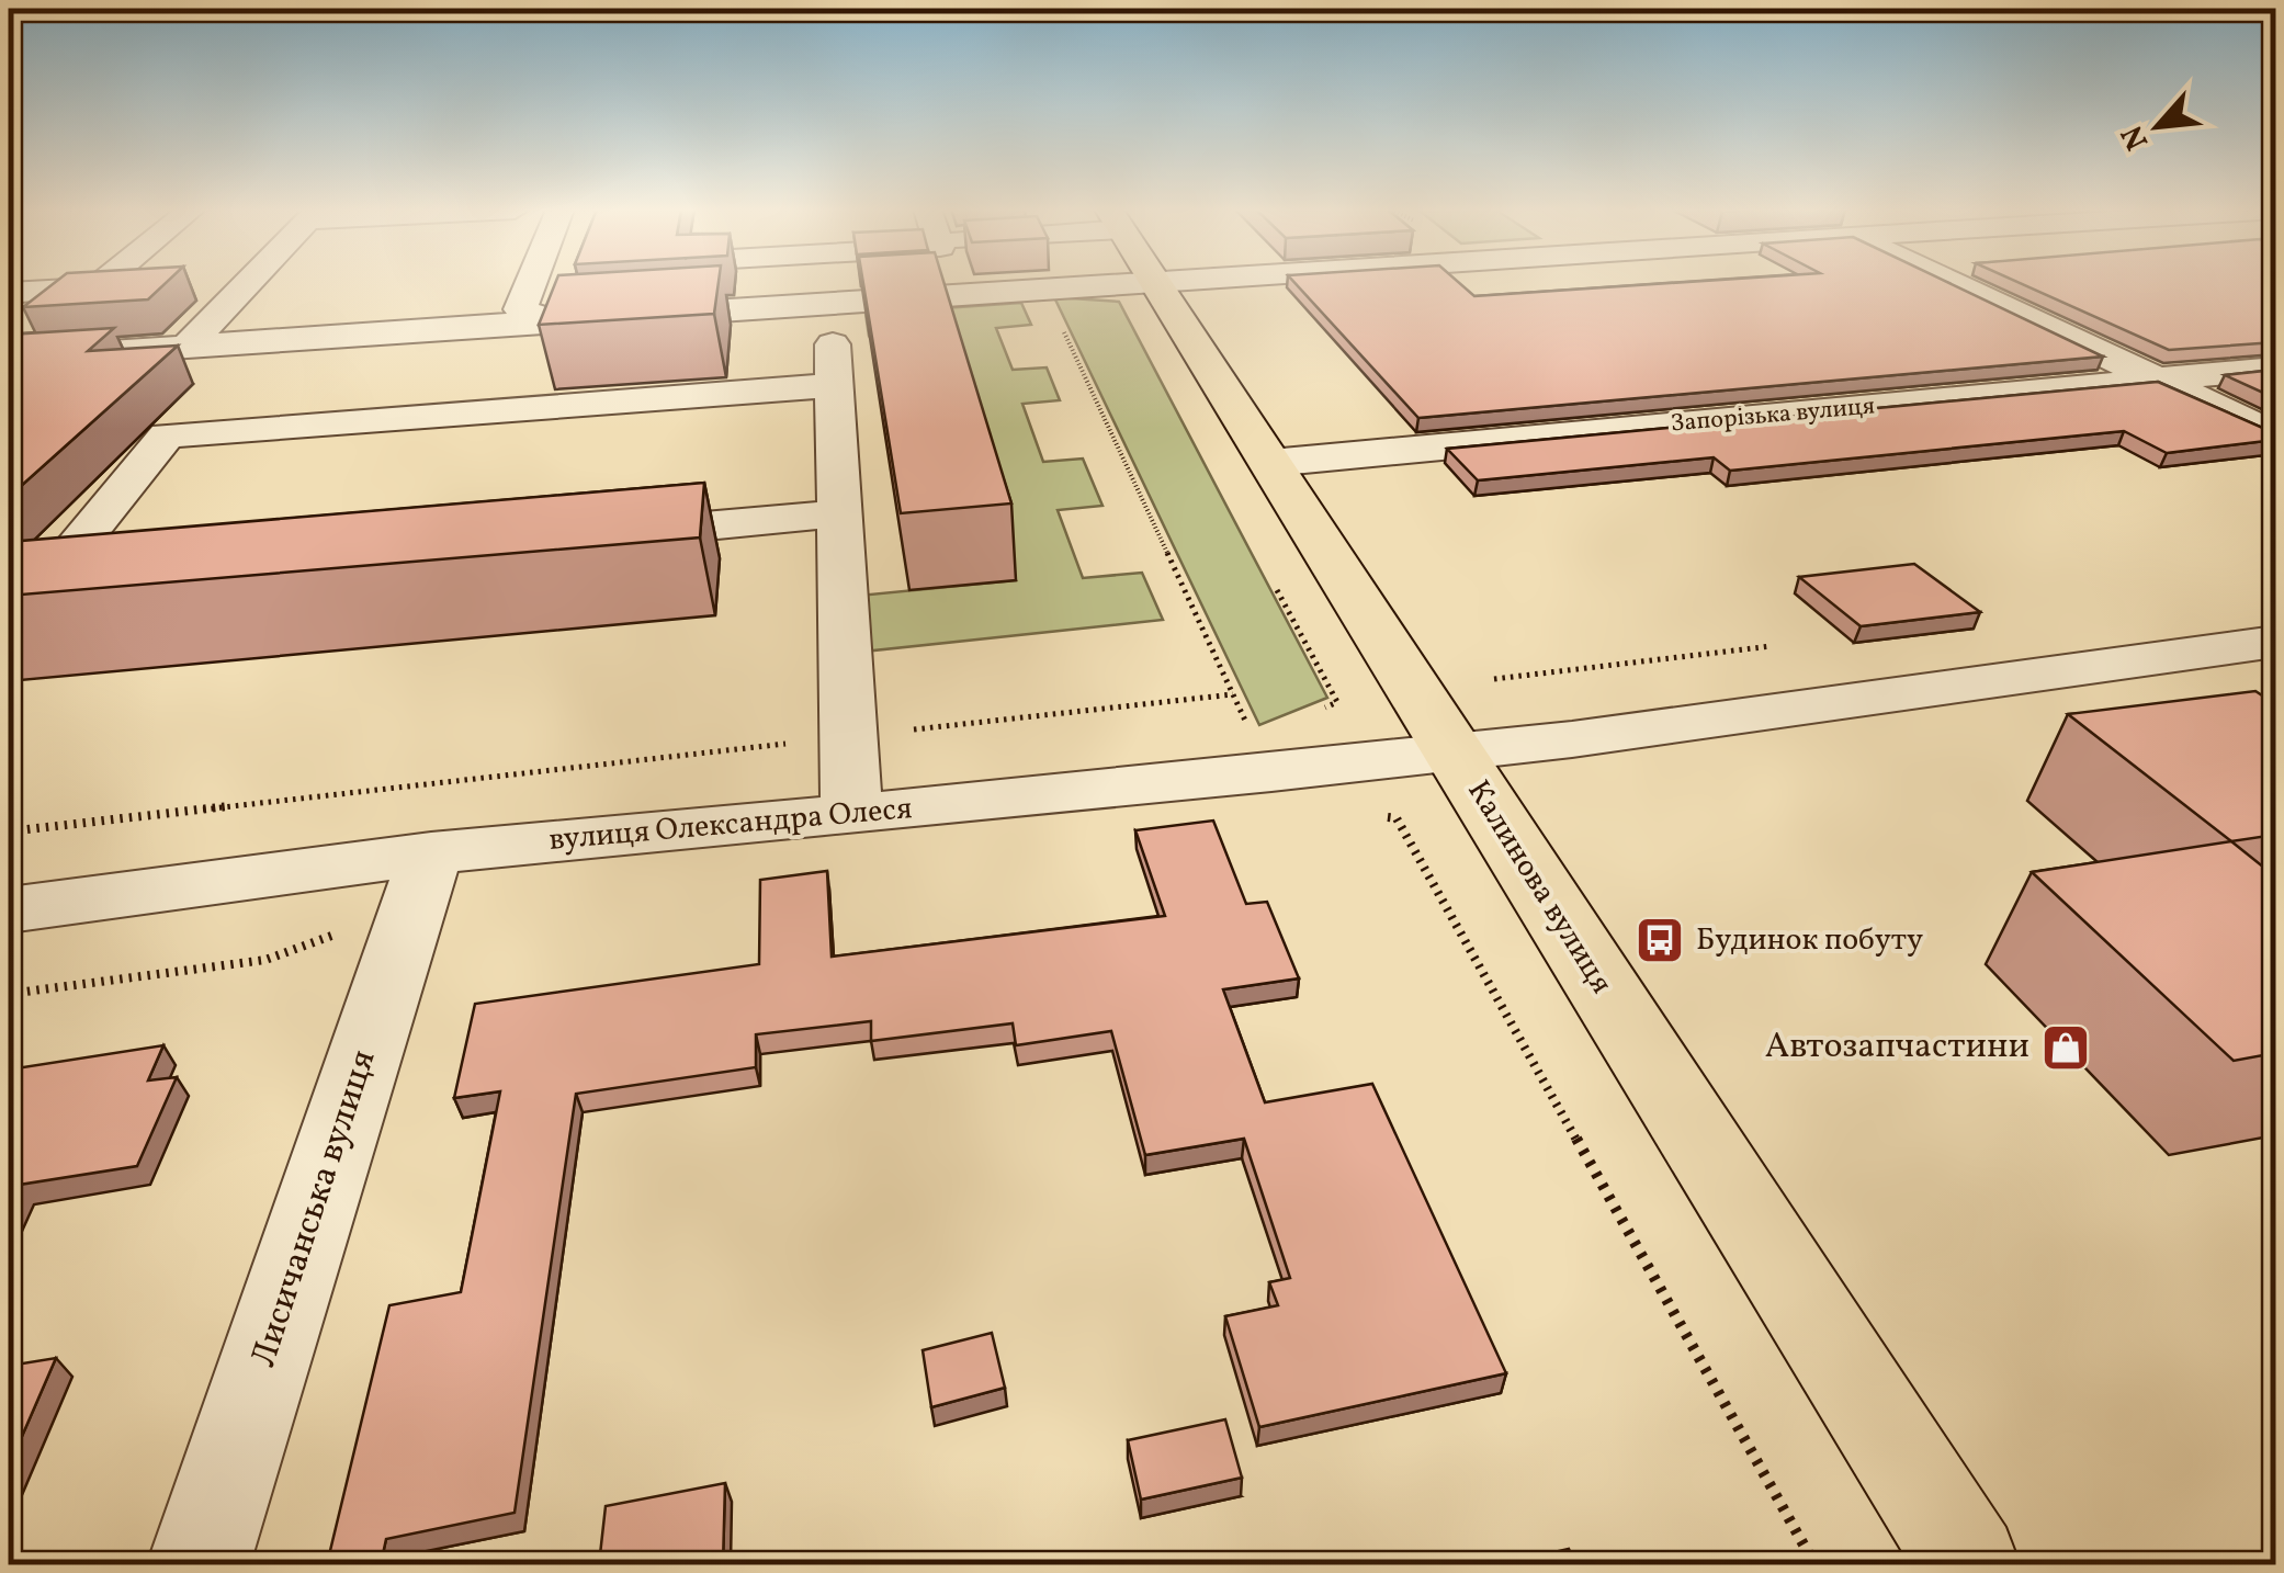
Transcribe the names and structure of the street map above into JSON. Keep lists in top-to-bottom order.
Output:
{
  "streets": {
    "main road": ["Калинова вулиця"],
    "street": ["Запорізька вулиця", "вулиця Олександра Олеся", "Лисичанська вулиця"]
  },
  "crossings": [
    ["Запорізька вулиця", "Калинова вулиця"],
    ["вулиця Олександра Олеся", "Калинова вулиця"],
    ["вулиця Олександра Олеся", "Лисичанська вулиця"]
  ],
  "places": {
    "bus stop": ["Будинок побуту"],
    "shop": ["Автозапчастини"]
  },
  "north": "bottom left"
}
